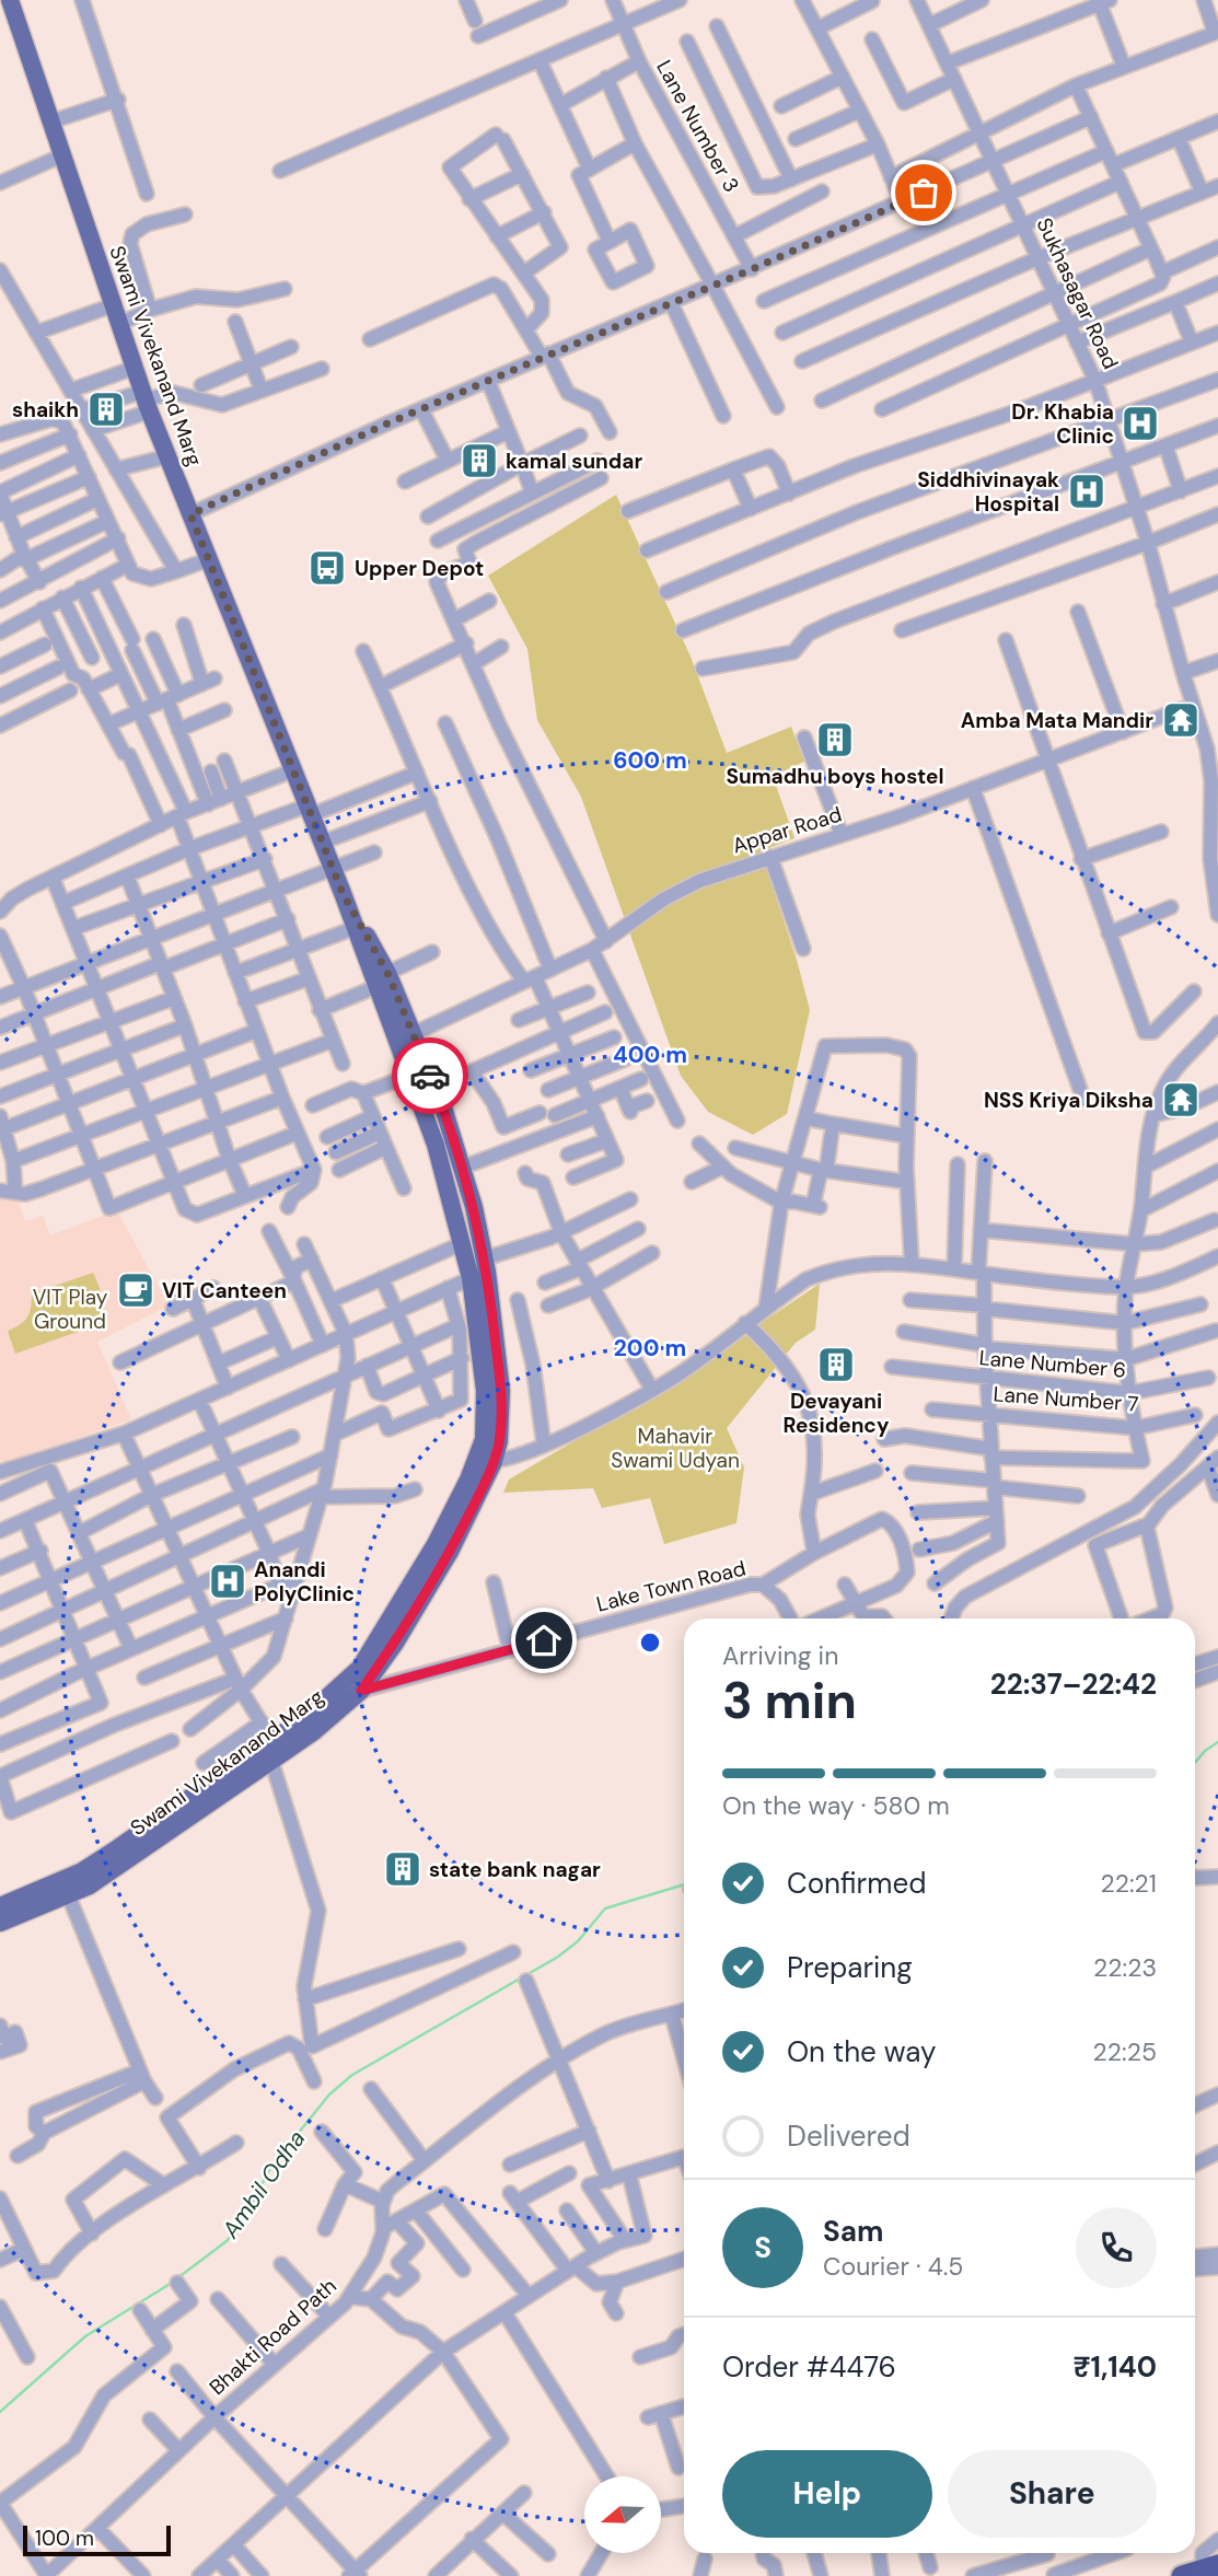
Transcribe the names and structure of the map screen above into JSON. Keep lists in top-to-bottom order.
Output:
{
  "streets": {
    "main road": ["Swami Vivekanand Marg"],
    "street": [
      "Lane Number 3",
      "Sukhasagar Road",
      "Appar Road",
      "Lane Number 6",
      "Lane Number 7",
      "Lake Town Road",
      "Bhakti Road Path"
    ]
  },
  "crossings": [
    ["Sukhasagar Road", "Appar Road"],
    ["Swami Vivekanand Marg", "Appar Road"],
    ["Swami Vivekanand Marg", "Lake Town Road"]
  ],
  "water": ["Ambil Odha"],
  "parks": ["VIT Play Ground", "Mahavir Swami Udyan"],
  "places": {
    "building": [
      "shaikh",
      "kamal sundar",
      "Sumadhu boys hostel",
      "Devayani Residency",
      "state bank nagar"
    ],
    "hospital": ["Dr. Khabia Clinic", "Siddhivinayak Hospital", "Anandi PolyClinic"],
    "bus stop": ["Upper Depot"],
    "temple": ["Amba Mata Mandir", "NSS Kriya Diksha"],
    "cafe": ["VIT Canteen"]
  },
  "scale_bar": "100 m",
  "north": "left",
  "page": {
    "heading": ["3 min", "Arriving in", "22:37–22:42"],
    "panel": [
      "Sam",
      "Courier · 4.5",
      "Order #4476",
      "₹1,140"
    ],
    "bar": "On the way · 580 m",
    "list": [
      ["Confirmed", "22:21"],
      ["Preparing", "22:23"],
      ["On the way", "22:25"],
      "Delivered"
    ],
    "round": "S",
    "buttons": ["Help", "Share"],
    "scale": "100 m"
  },
  "rings": ["600 m", "400 m", "200 m"]
}
